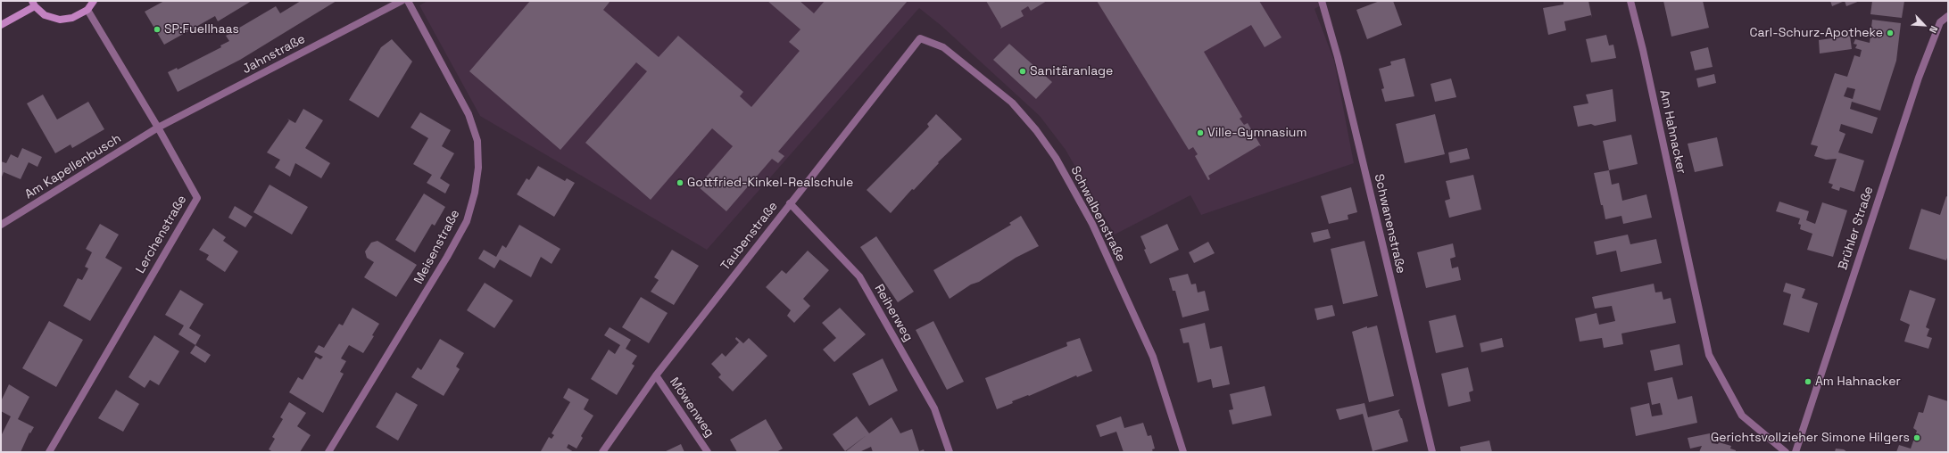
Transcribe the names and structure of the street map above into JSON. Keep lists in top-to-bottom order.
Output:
{
  "streets": {
    "street": [
      "Jahnstraße",
      "Am Hahnacker",
      "Am Kapellenbusch",
      "Schwalbenstraße",
      "Schwanenstraße",
      "Brühler Straße",
      "Lerchenstraße",
      "Taubenstraße",
      "Meisenstraße",
      "Reiherweg",
      "Möwenweg"
    ]
  },
  "crossings": [
    ["Jahnstraße", "Am Kapellenbusch"],
    ["Jahnstraße", "Lerchenstraße"],
    ["Am Kapellenbusch", "Lerchenstraße"],
    ["Schwalbenstraße", "Taubenstraße"],
    ["Taubenstraße", "Reiherweg"],
    ["Taubenstraße", "Möwenweg"]
  ],
  "places": [
    "SP:Fuellhaas",
    "Carl-Schurz-Apotheke",
    "Sanitäranlage",
    "Ville-Gymnasium",
    "Gottfried-Kinkel-Realschule",
    "Am Hahnacker",
    "Gerichtsvollzieher Simone Hilgers"
  ],
  "north": "bottom right"
}
